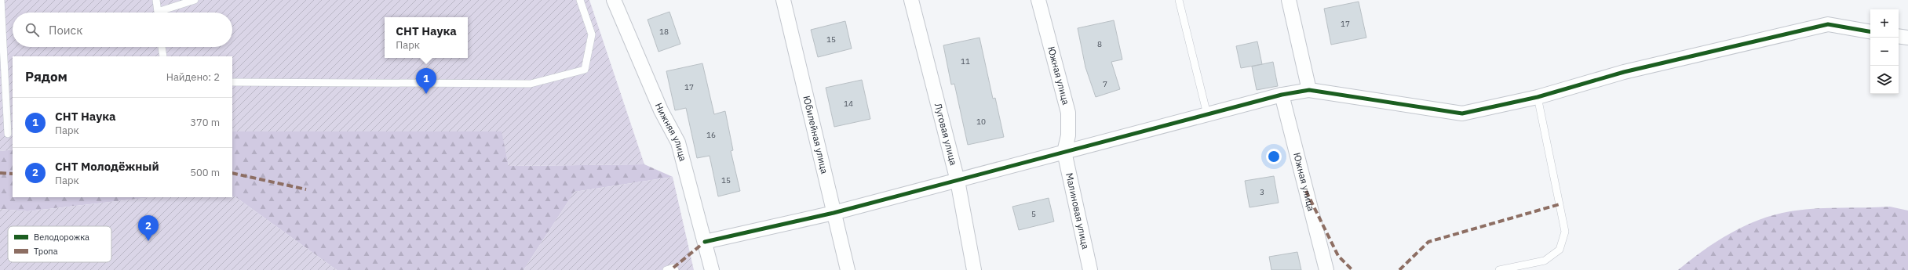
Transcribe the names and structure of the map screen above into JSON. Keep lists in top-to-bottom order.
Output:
{
  "streets": {
    "street": [
      "Южная улица",
      "Нижняя улица",
      "Луговая улица",
      "Юбилейная улица",
      "Малиновая улица"
    ]
  },
  "crossings": [
    ["Южная улица", "Малиновая улица"]
  ],
  "house_numbers": [
    "17",
    "18",
    "15",
    "8",
    "11",
    "7",
    "17",
    "14",
    "10",
    "16",
    "15",
    "3",
    "5"
  ],
  "legend": ["Велодорожка", "Тропа"],
  "page": {
    "map_buttons": ["+", "−"],
    "search": "Поиск",
    "popup": ["СНТ Наука", "Парк"],
    "heading": ["Рядом", "Найдено: 2"],
    "pins": ["1", "2"],
    "list": [
      {
        "mark": "1",
        "name": "СНТ Наука",
        "note": "Парк",
        "value": "370 m"
      },
      {
        "mark": "2",
        "name": "СНТ Молодёжный",
        "note": "Парк",
        "value": "500 m"
      }
    ]
  }
}
